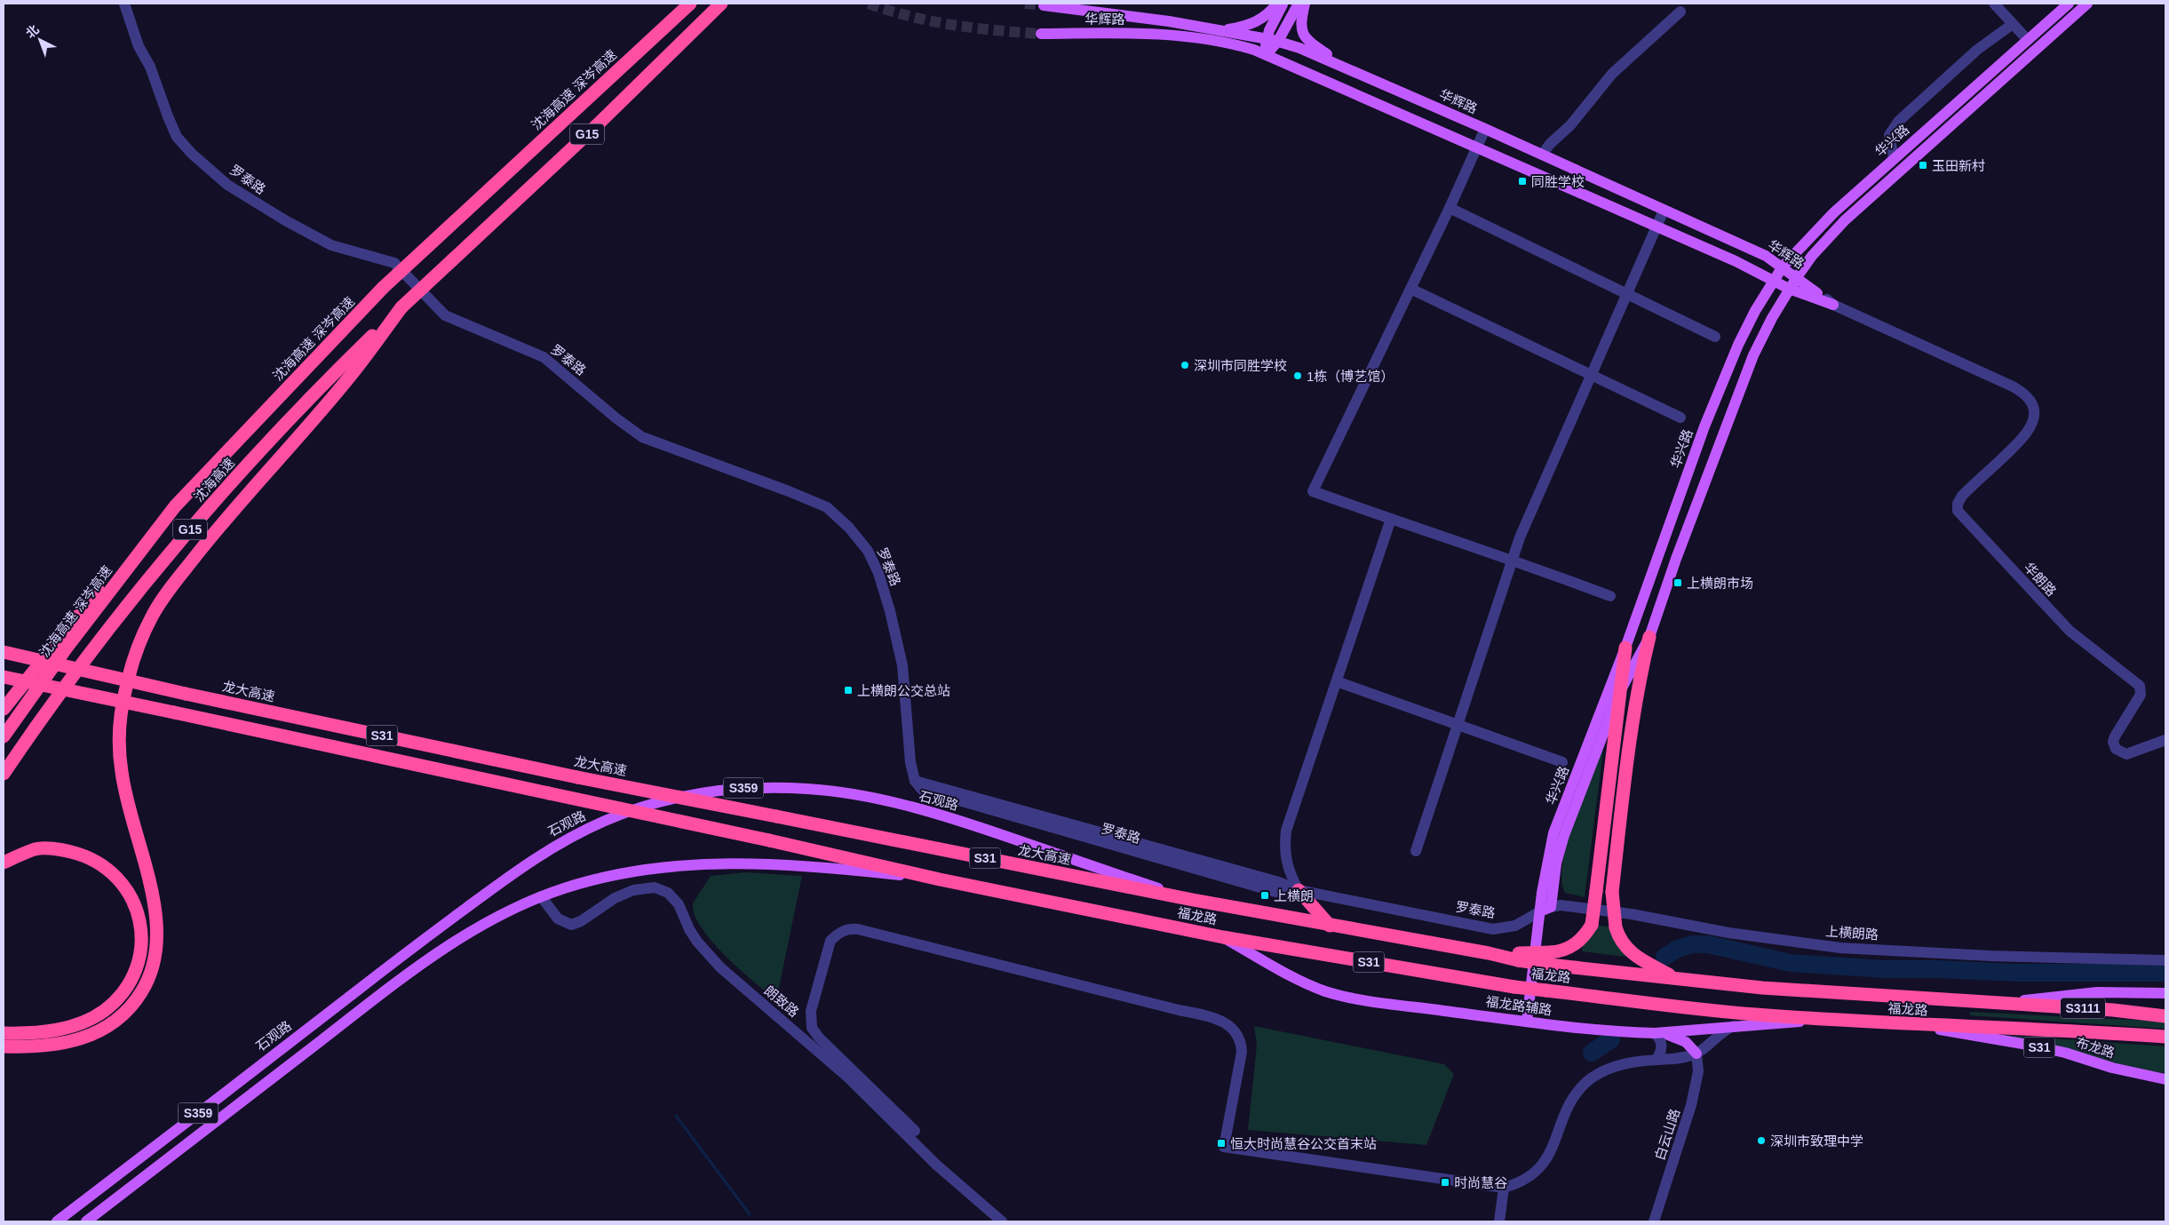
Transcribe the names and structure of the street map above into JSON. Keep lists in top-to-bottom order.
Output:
{
  "streets": {
    "highway": [
      "沈海高速 深岑高速",
      "G15",
      "沈海高速",
      "龙大高速",
      "S31",
      "福龙路",
      "S3111"
    ],
    "main road": [
      "华辉路",
      "华兴路",
      "S359",
      "石观路",
      "上横朗路",
      "福龙路辅路",
      "布龙路"
    ],
    "street": [
      "罗泰路",
      "华朗路",
      "朗致路",
      "白云山路"
    ]
  },
  "crossings": [
    ["华辉路", "华兴路"],
    ["华辉路", "华朗路"],
    ["G15", "沈海高速"],
    ["华兴路", "罗泰路"],
    ["华兴路", "上横朗路"],
    ["华兴路", "福龙路辅路"],
    ["罗泰路", "上横朗路"],
    ["龙大高速", "石观路"],
    ["龙大高速", "福龙路"],
    ["S31", "S359"],
    ["S31", "福龙路"],
    ["S359", "福龙路"],
    ["S359", "朗致路"],
    ["石观路", "福龙路"],
    ["福龙路", "福龙路辅路"],
    ["福龙路", "布龙路"]
  ],
  "places": {
    "transit": [
      "玉田新村",
      "同胜学校",
      "上横朗市场",
      "上横朗公交总站",
      "上横朗",
      "恒大时尚慧谷公交首末站",
      "时尚慧谷"
    ],
    "other": ["深圳市同胜学校", "1栋（博艺馆）", "深圳市致理中学"]
  },
  "north": "top left"
}
